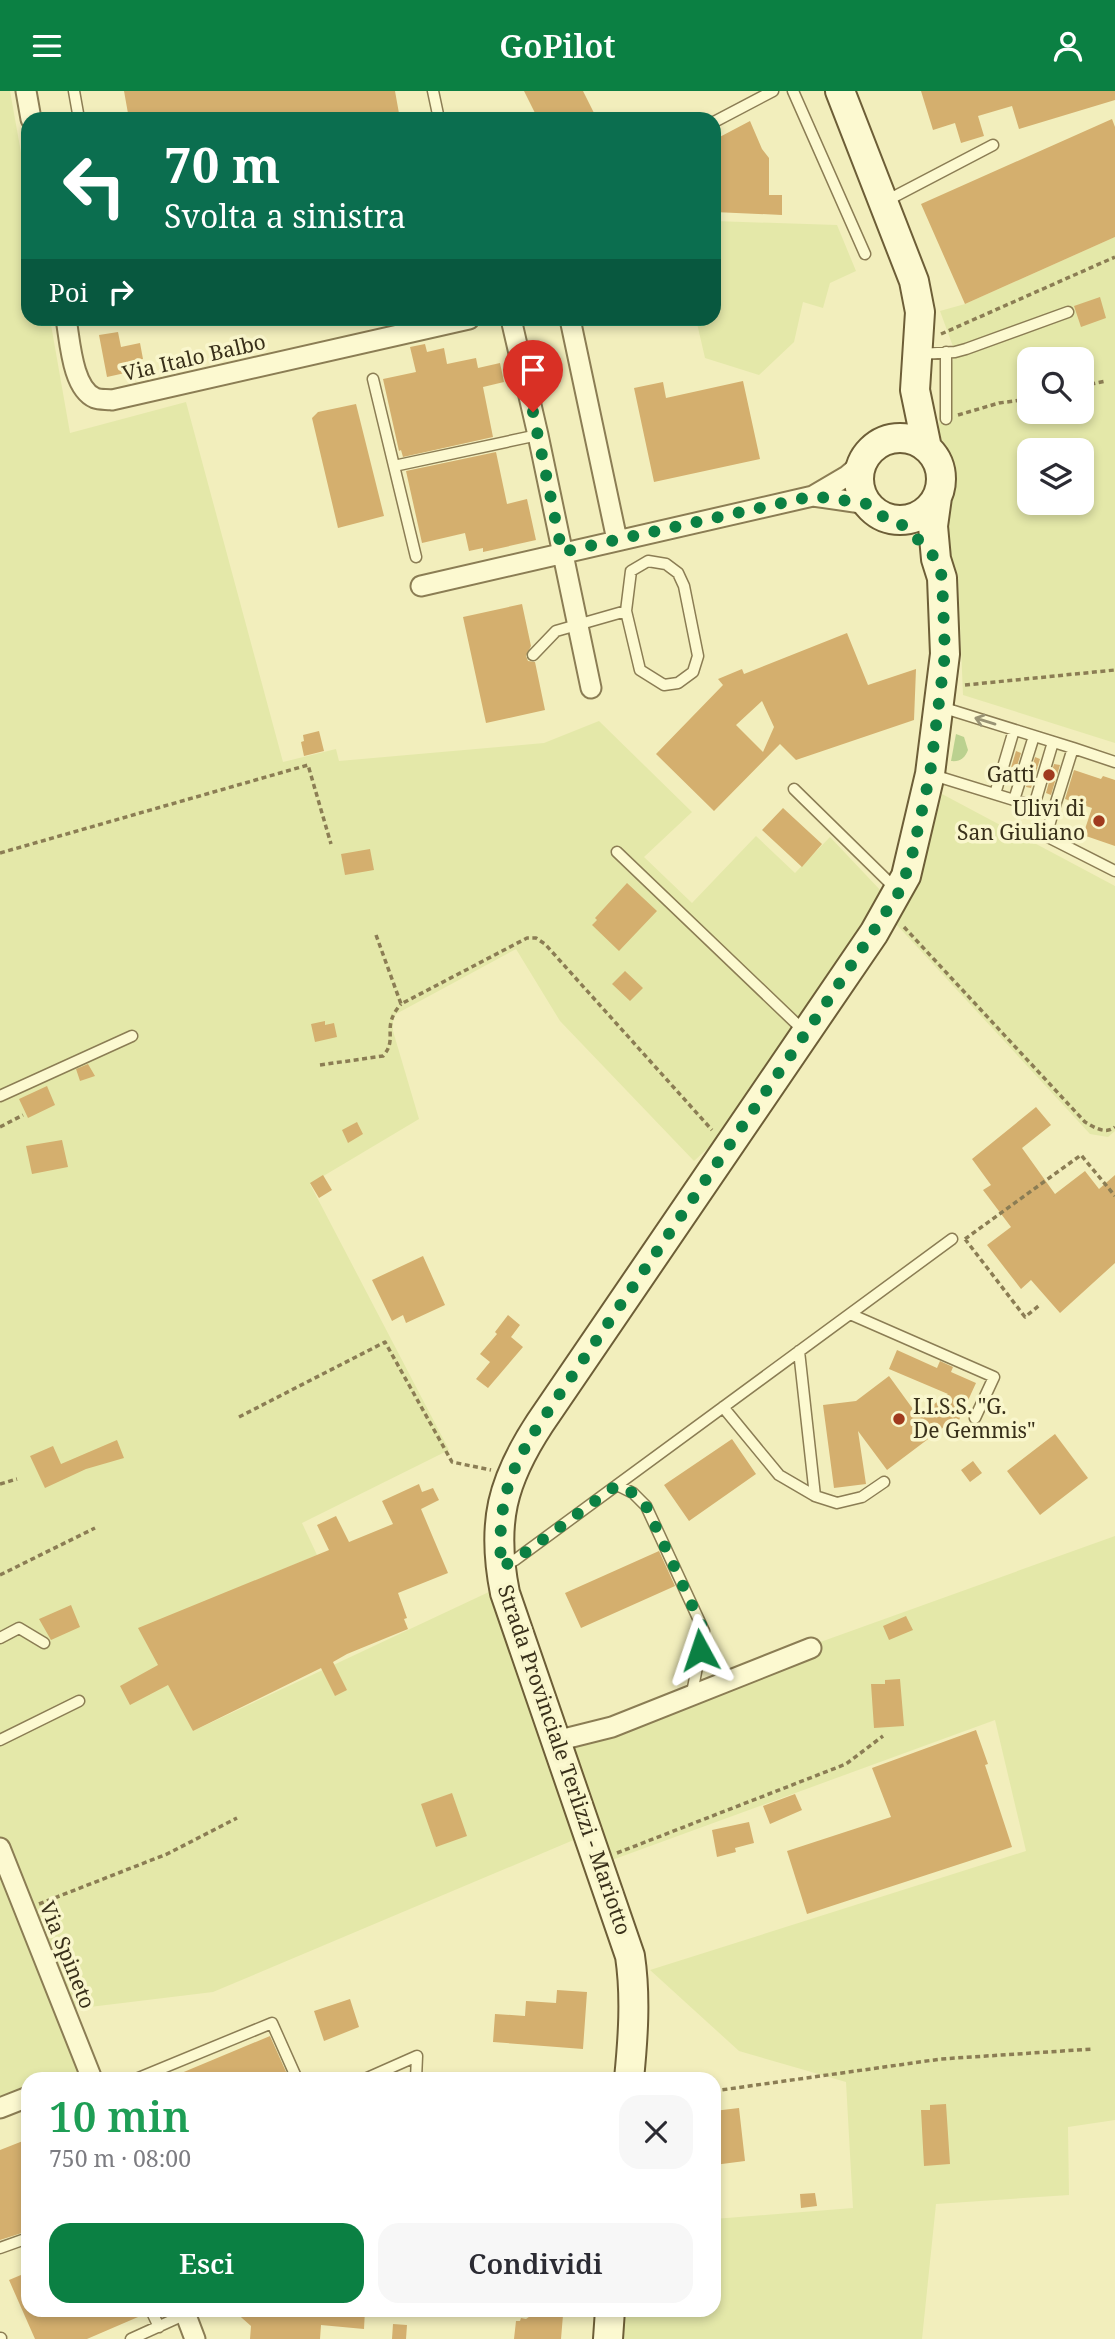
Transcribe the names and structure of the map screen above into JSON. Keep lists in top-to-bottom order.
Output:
{
  "streets": {
    "main road": ["Strada Provinciale Terlizzi - Mariotto"],
    "street": ["Via Italo Balbo", "Via Spineto"]
  },
  "places": ["Gatti", "Ulivi di San Giuliano", "I.I.S.S. \"G. De Gemmis\""],
  "page": {
    "header": "GoPilot",
    "turn": ["70 m", "Svolta a sinistra"],
    "then": "Poi",
    "heading": ["10 min", "750 m · 08:00"],
    "buttons": ["Esci", "Condividi"]
  }
}
